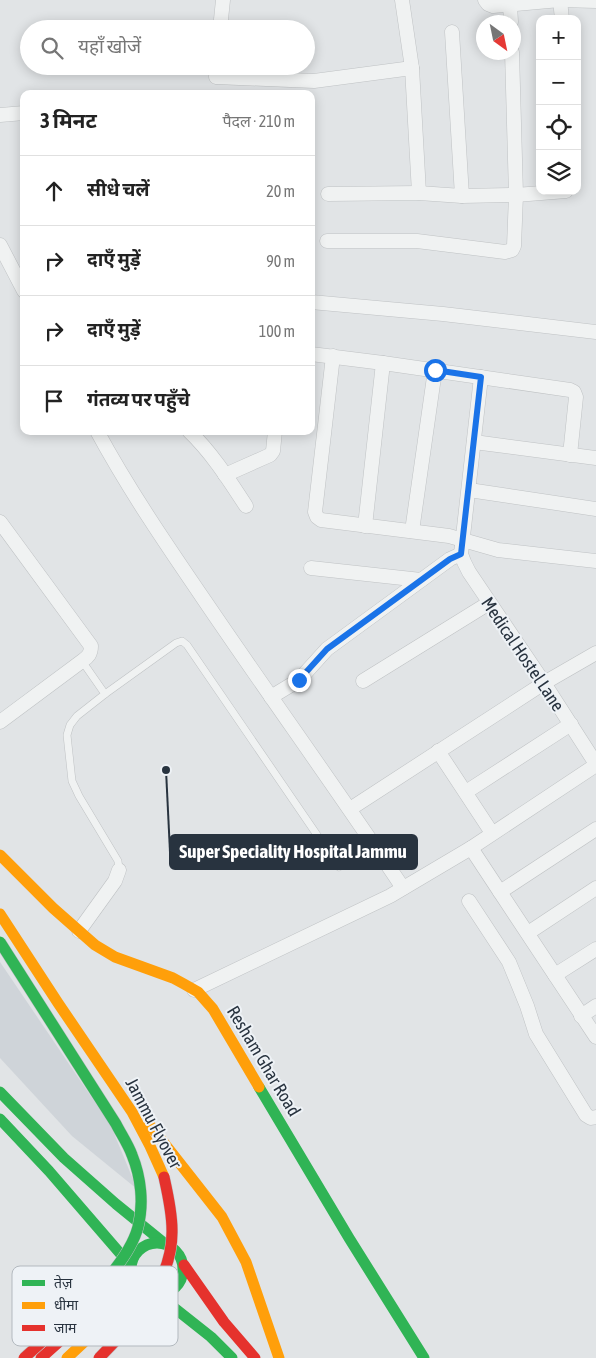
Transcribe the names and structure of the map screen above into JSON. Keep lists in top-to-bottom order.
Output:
{
  "streets": {
    "main road": ["Resham Ghar Road", "Jammu Flyover"],
    "street": ["Medical Hostel Lane"]
  },
  "places": ["Super Speciality Hospital Jammu"],
  "legend": ["तेज़", "धीमा", "जाम"],
  "north": "bottom right",
  "page": {
    "map_buttons": ["+", "−"],
    "search": "यहाँ खोजें",
    "heading": ["3 मिनट", "पैदल · 210 m"],
    "list": [
      ["सीधे चलें", "20 m"],
      ["दाएँ मुड़ें", "90 m"],
      ["दाएँ मुड़ें", "100 m"],
      "गंतव्य पर पहुँचे"
    ]
  }
}
